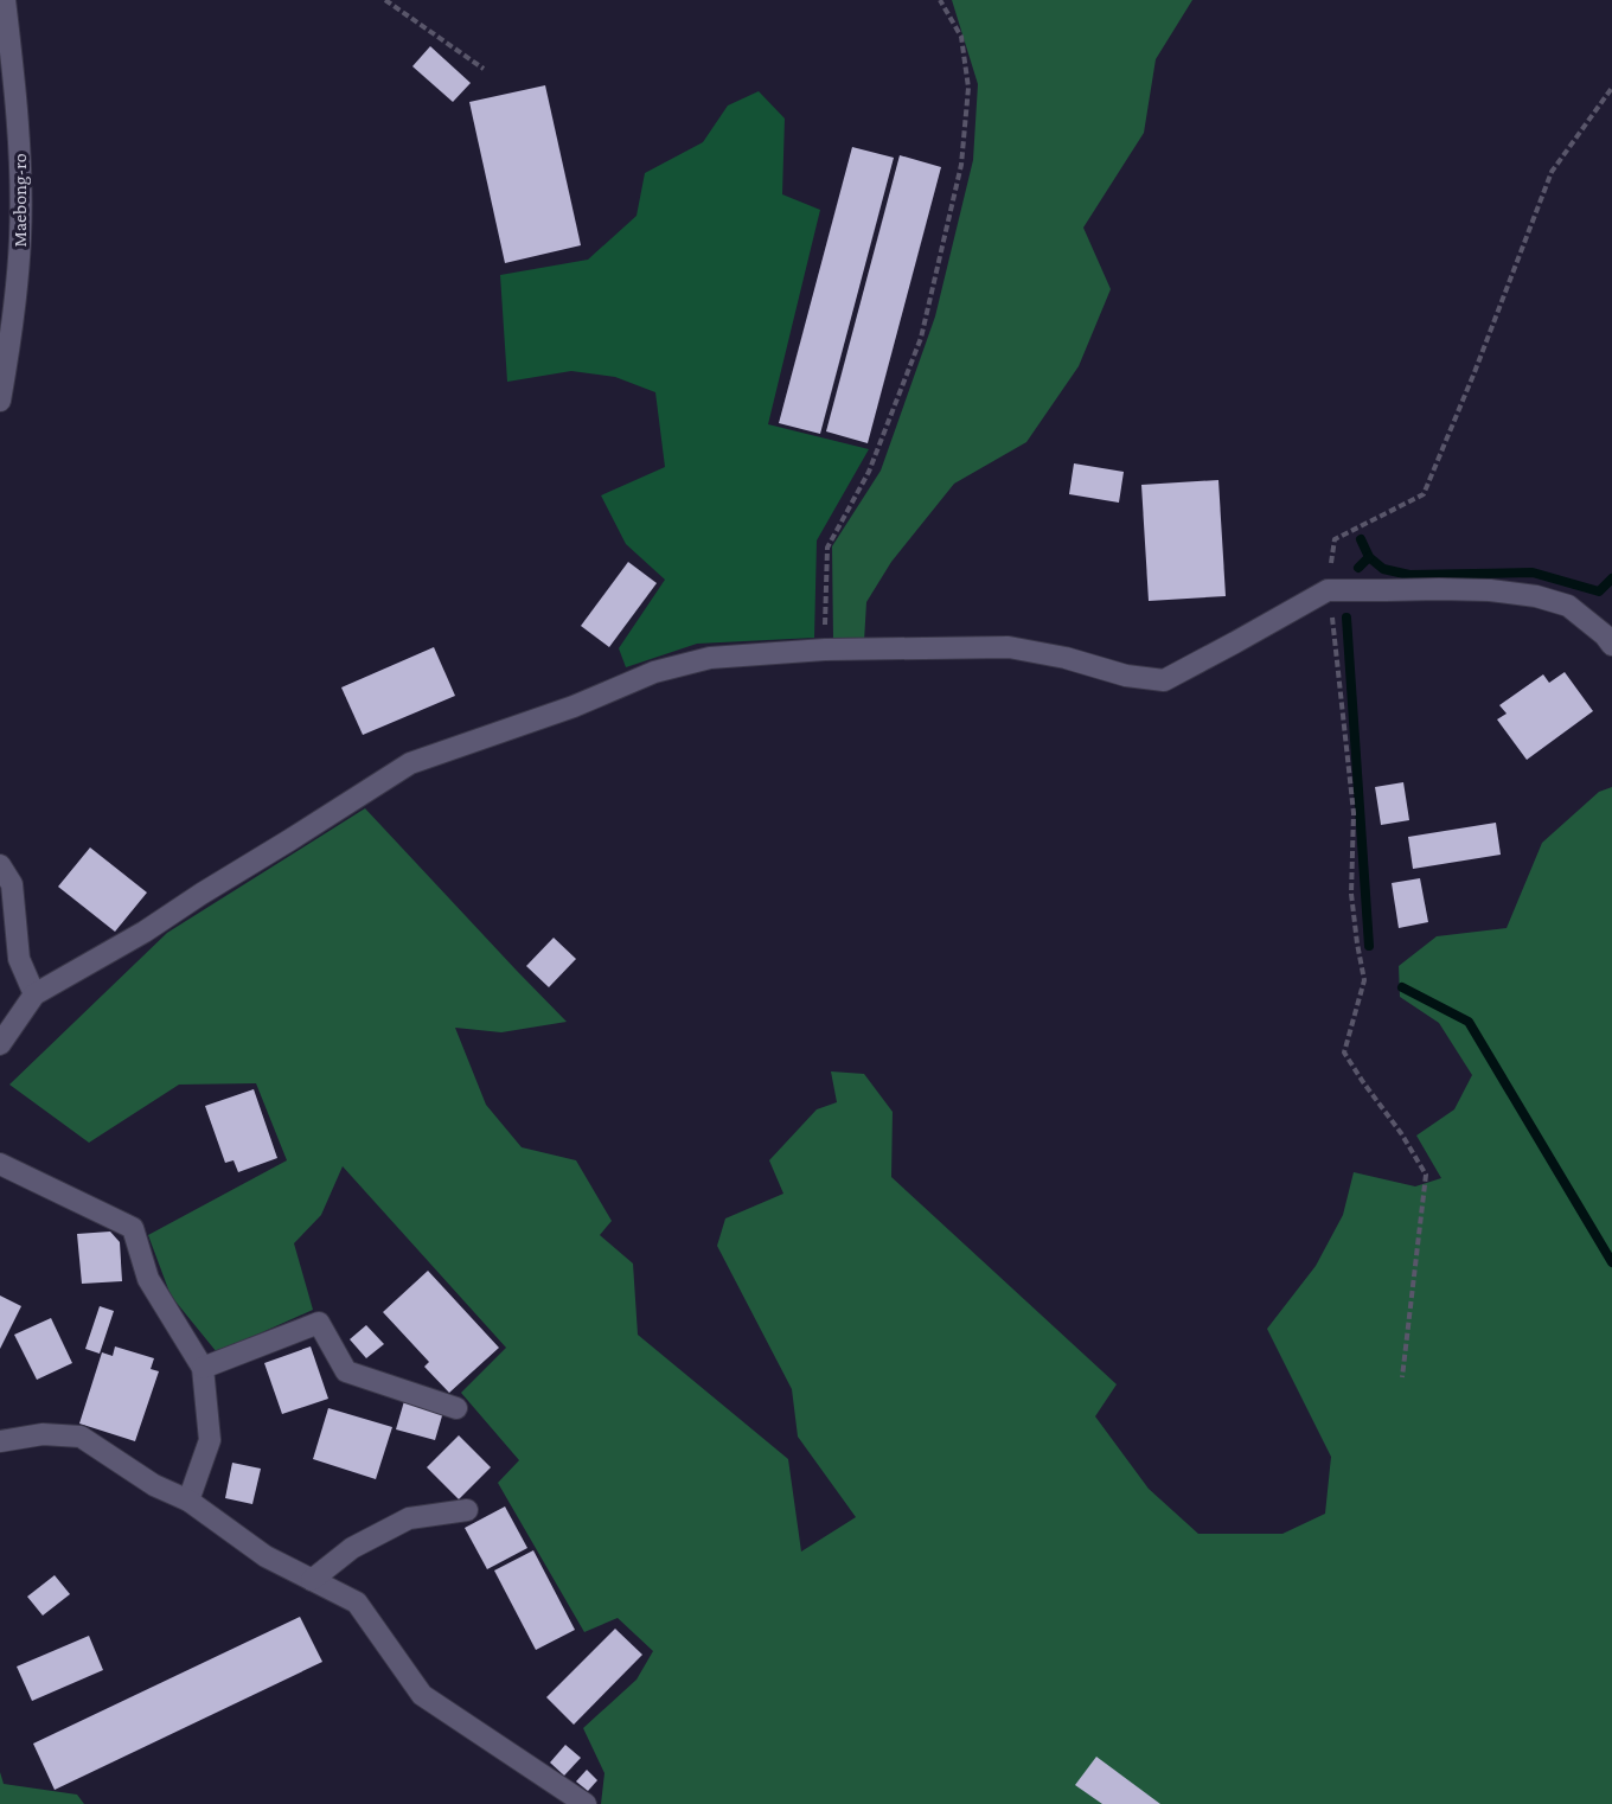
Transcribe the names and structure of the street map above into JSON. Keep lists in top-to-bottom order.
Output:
{
  "streets": {
    "street": ["Maebong-ro"]
  }
}
